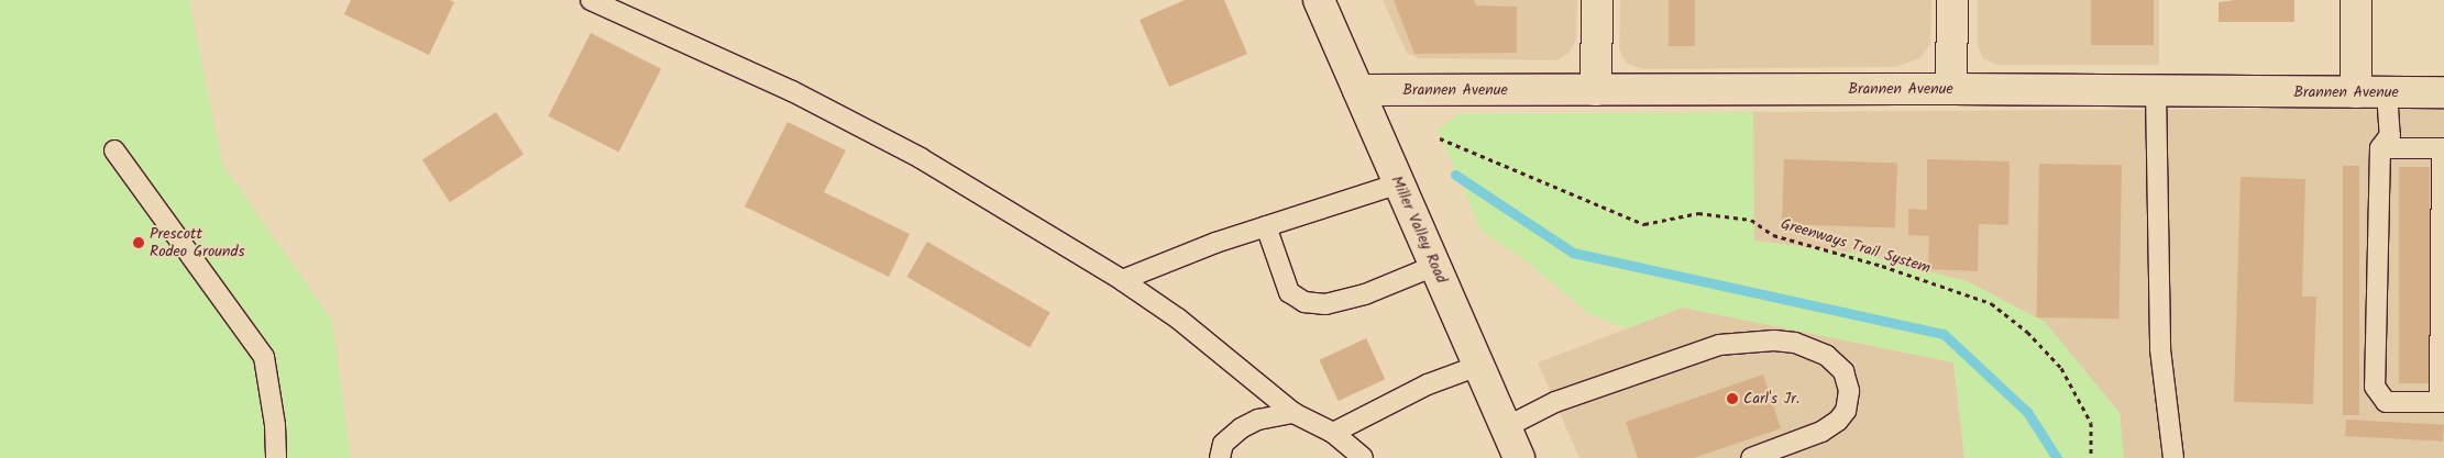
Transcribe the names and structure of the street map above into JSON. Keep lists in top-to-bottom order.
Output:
{
  "streets": {
    "street": ["Brannen Avenue", "Miller Valley Road"],
    "path": ["Greenways Trail System"]
  },
  "crossings": [
    ["Brannen Avenue", "Miller Valley Road"]
  ],
  "places": ["Prescott Rodeo Grounds", "Carl's Jr."]
}
